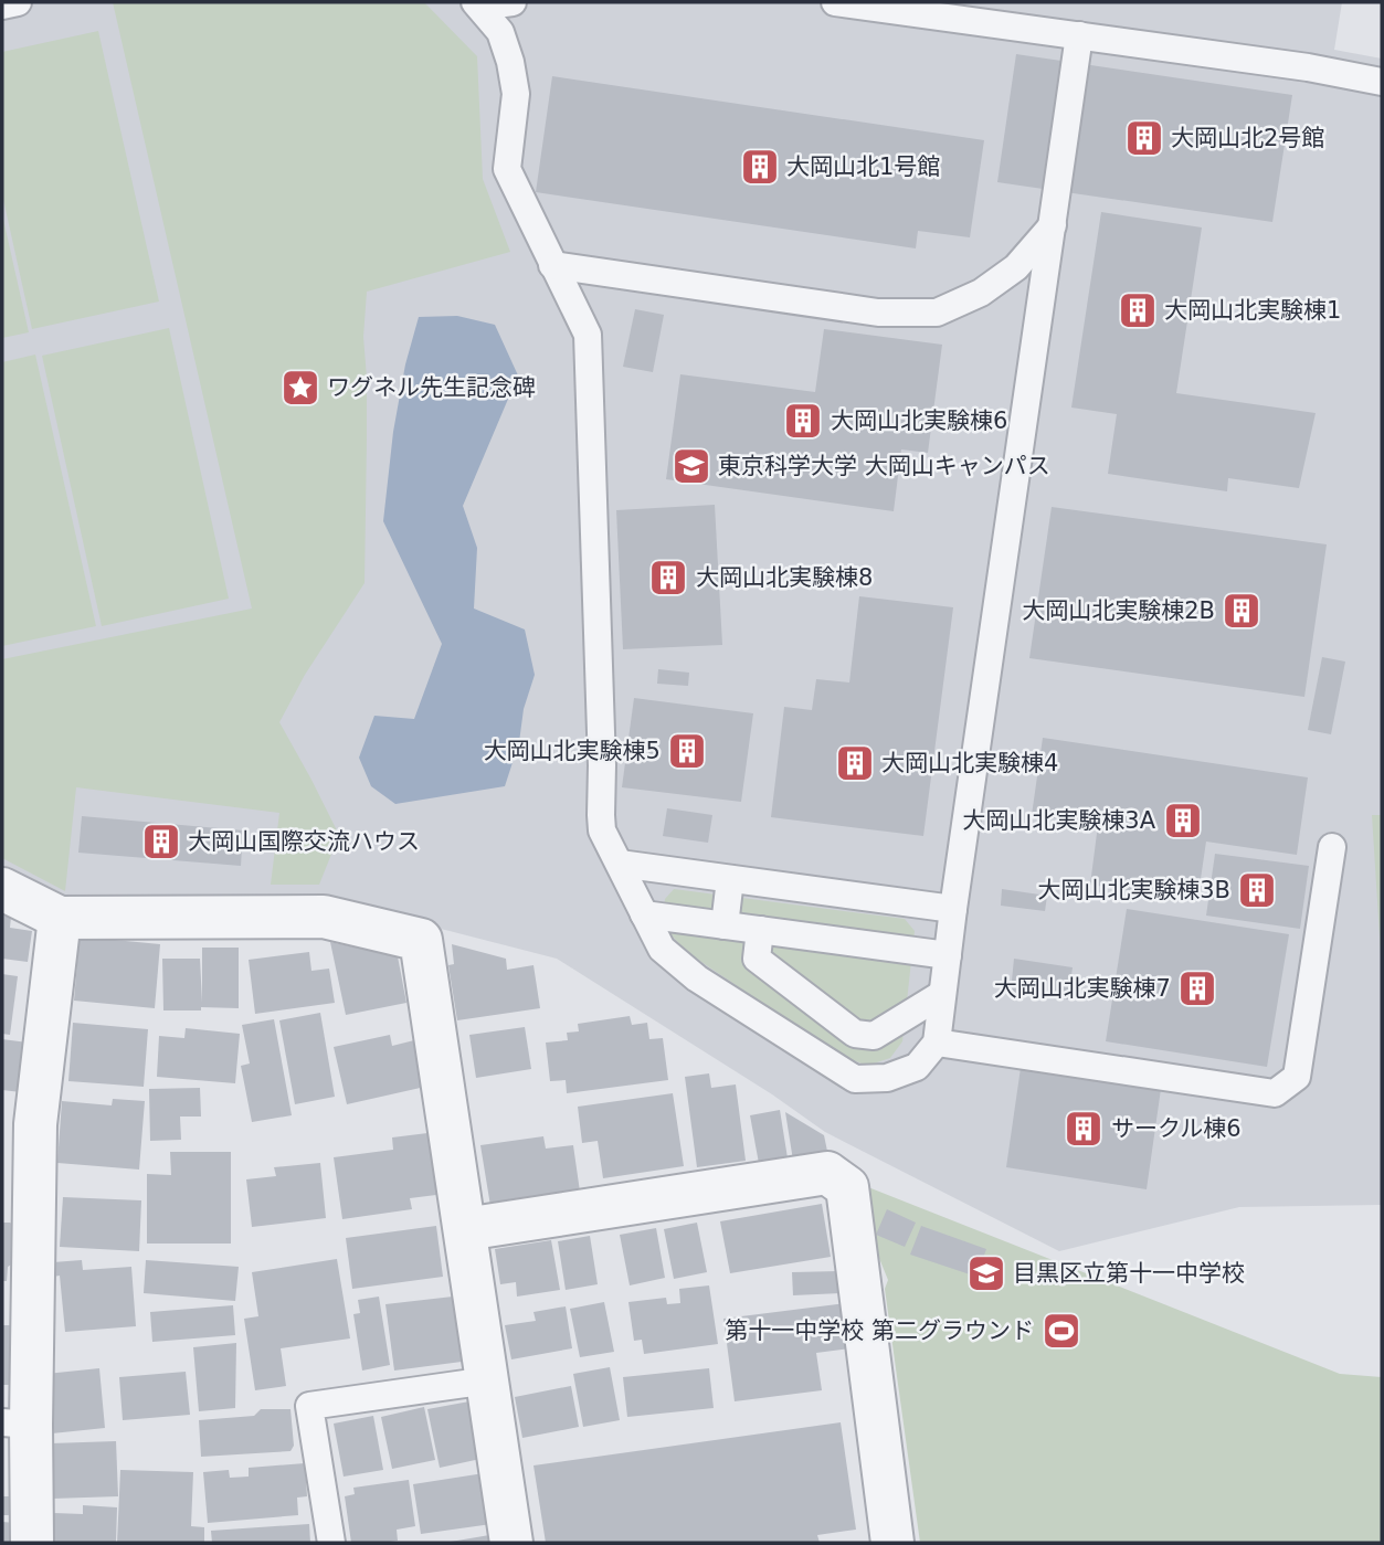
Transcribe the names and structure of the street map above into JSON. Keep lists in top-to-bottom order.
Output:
{
  "places": {
    "building": [
      "大岡山北2号館",
      "大岡山北1号館",
      "大岡山北実験棟1",
      "大岡山北実験棟6",
      "大岡山北実験棟8",
      "大岡山北実験棟2B",
      "大岡山北実験棟5",
      "大岡山北実験棟4",
      "大岡山北実験棟3A",
      "大岡山国際交流ハウス",
      "大岡山北実験棟3B",
      "大岡山北実験棟7",
      "サークル棟6"
    ],
    "place": ["ワグネル先生記念碑"],
    "school or university": ["東京科学大学 大岡山キャンパス", "目黒区立第十一中学校"],
    "sports": ["第十一中学校 第二グラウンド"]
  }
}
